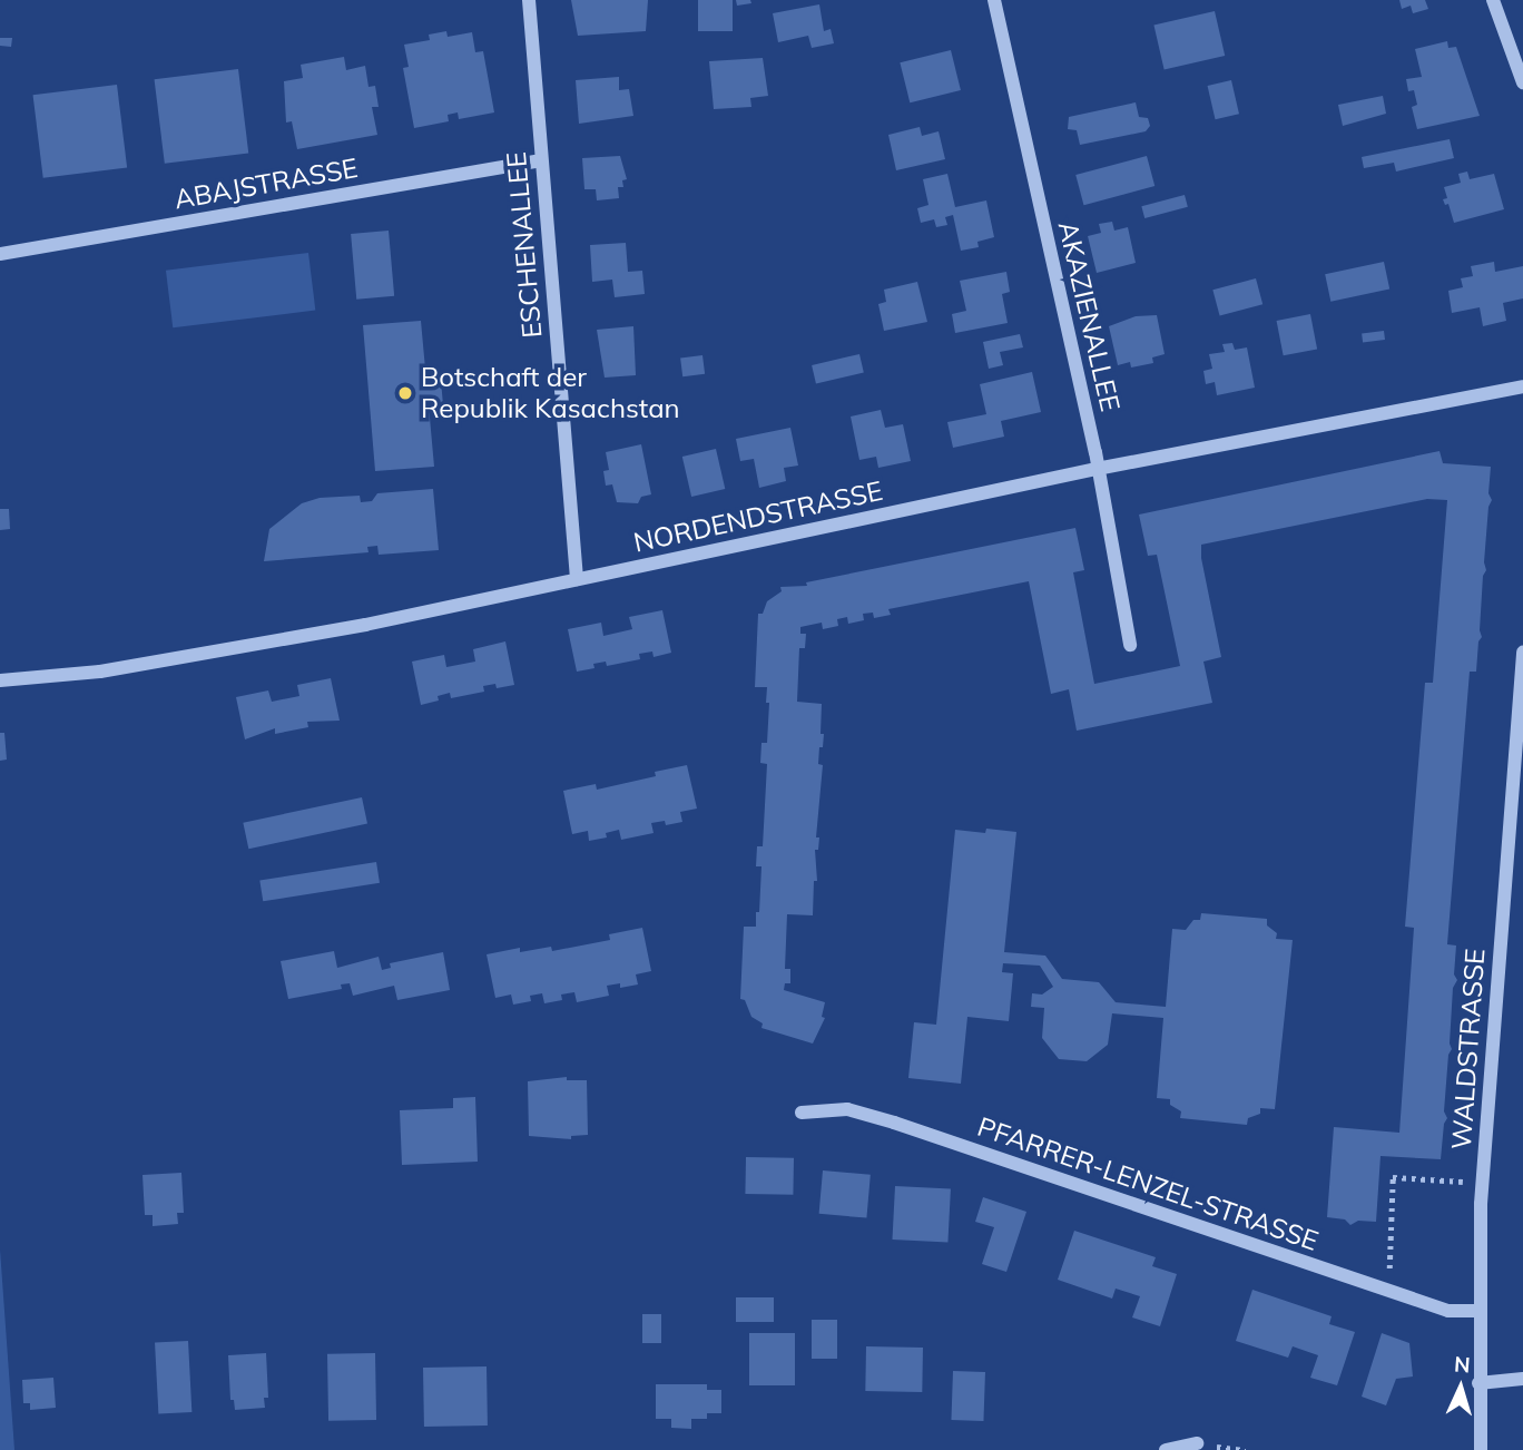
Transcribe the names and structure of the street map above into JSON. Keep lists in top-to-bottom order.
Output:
{
  "streets": {
    "street": [
      "ABAJSTRASSE",
      "ESCHENALLEE",
      "AKAZIENALLEE",
      "NORDENDSTRASSE",
      "WALDSTRASSE",
      "PFARRER-LENZEL-STRASSE"
    ]
  },
  "crossings": [
    ["ABAJSTRASSE", "ESCHENALLEE"],
    ["ESCHENALLEE", "NORDENDSTRASSE"],
    ["AKAZIENALLEE", "NORDENDSTRASSE"],
    ["WALDSTRASSE", "PFARRER-LENZEL-STRASSE"]
  ],
  "places": ["Botschaft der Republik Kasachstan"],
  "north": "top"
}
